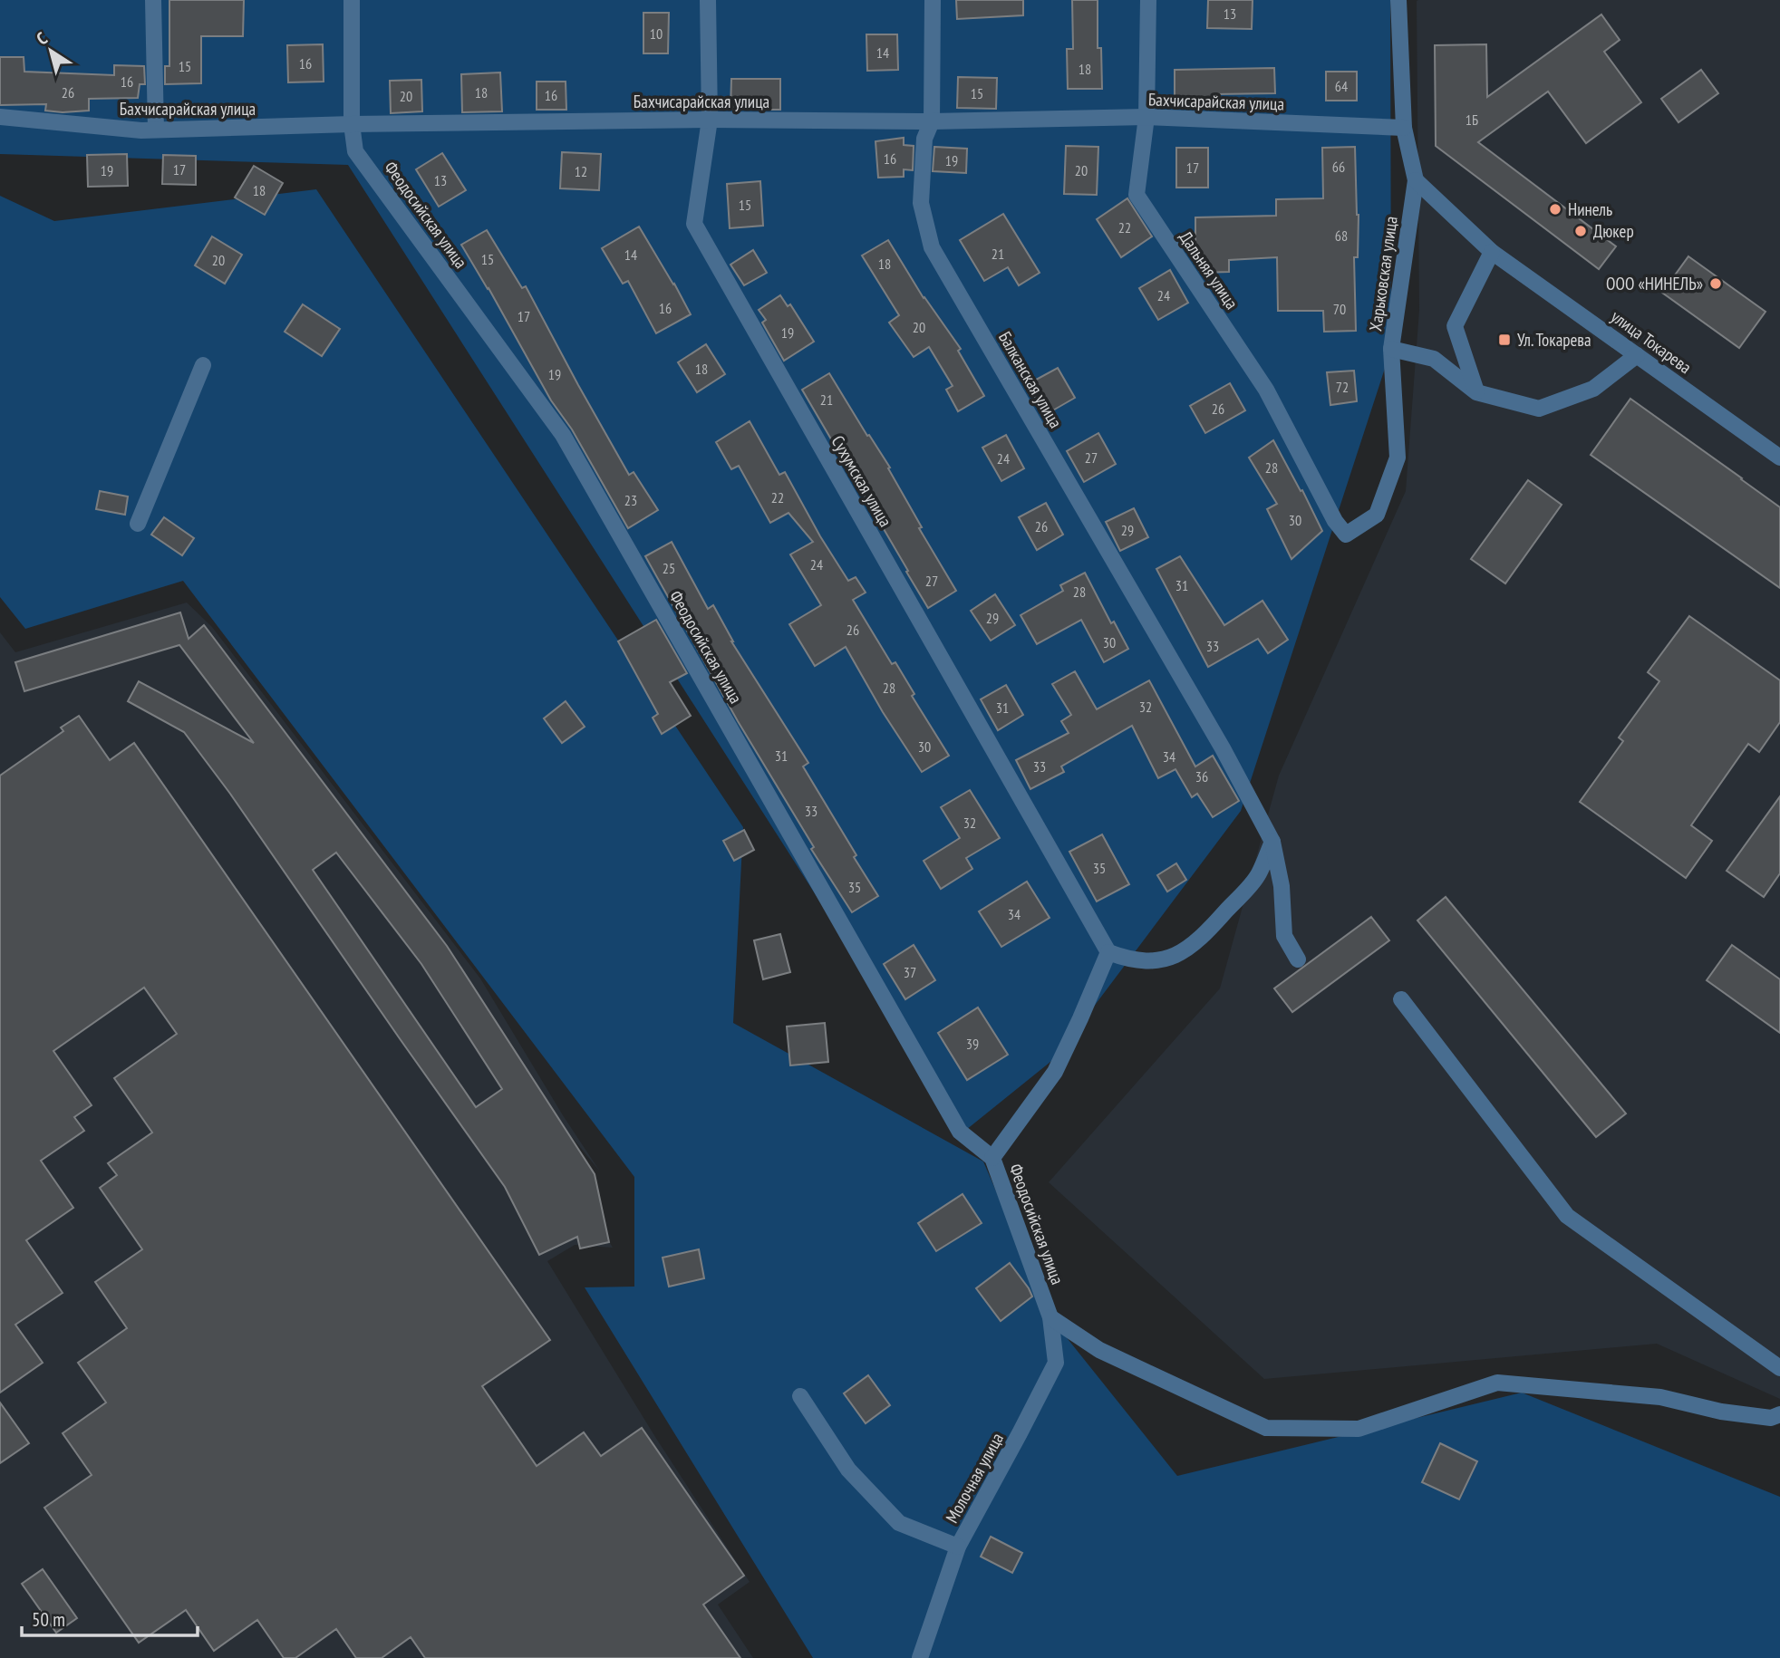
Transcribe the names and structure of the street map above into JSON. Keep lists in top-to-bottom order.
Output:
{
  "streets": {
    "street": [
      "Бахчисарайская улица",
      "Феодосийская улица",
      "Дальняя улица",
      "Харьковская улица",
      "улица Токарева",
      "Балканская улица",
      "Сухумская улица",
      "Молочная улица"
    ]
  },
  "crossings": [
    ["Бахчисарайская улица", "Феодосийская улица"],
    ["Бахчисарайская улица", "Дальняя улица"],
    ["Бахчисарайская улица", "Харьковская улица"],
    ["Бахчисарайская улица", "Балканская улица"],
    ["Бахчисарайская улица", "Сухумская улица"],
    ["Феодосийская улица", "Молочная улица"],
    ["Дальняя улица", "Харьковская улица"],
    ["Харьковская улица", "улица Токарева"]
  ],
  "places": {
    "other": ["Нинель", "Дюкер", "ООО «НИНЕЛЬ»"],
    "transit": ["Ул. Токарева"]
  },
  "house_numbers": [
    "13",
    "10",
    "14",
    "16",
    "15",
    "18",
    "16",
    "64",
    "26",
    "18",
    "15",
    "16",
    "20",
    "1Б",
    "16",
    "19",
    "66",
    "17",
    "17",
    "19",
    "20",
    "12",
    "13",
    "18",
    "15",
    "22",
    "68",
    "21",
    "14",
    "15",
    "20",
    "18",
    "24",
    "16",
    "70",
    "17",
    "20",
    "19",
    "18",
    "19",
    "72",
    "21",
    "26",
    "27",
    "24",
    "28",
    "22",
    "23",
    "30",
    "26",
    "29",
    "24",
    "25",
    "27",
    "31",
    "28",
    "29",
    "26",
    "30",
    "33",
    "28",
    "32",
    "31",
    "30",
    "31",
    "34",
    "33",
    "36",
    "33",
    "32",
    "35",
    "35",
    "34",
    "37",
    "39"
  ],
  "scale_bar": "50 m",
  "north": "top left"
}
